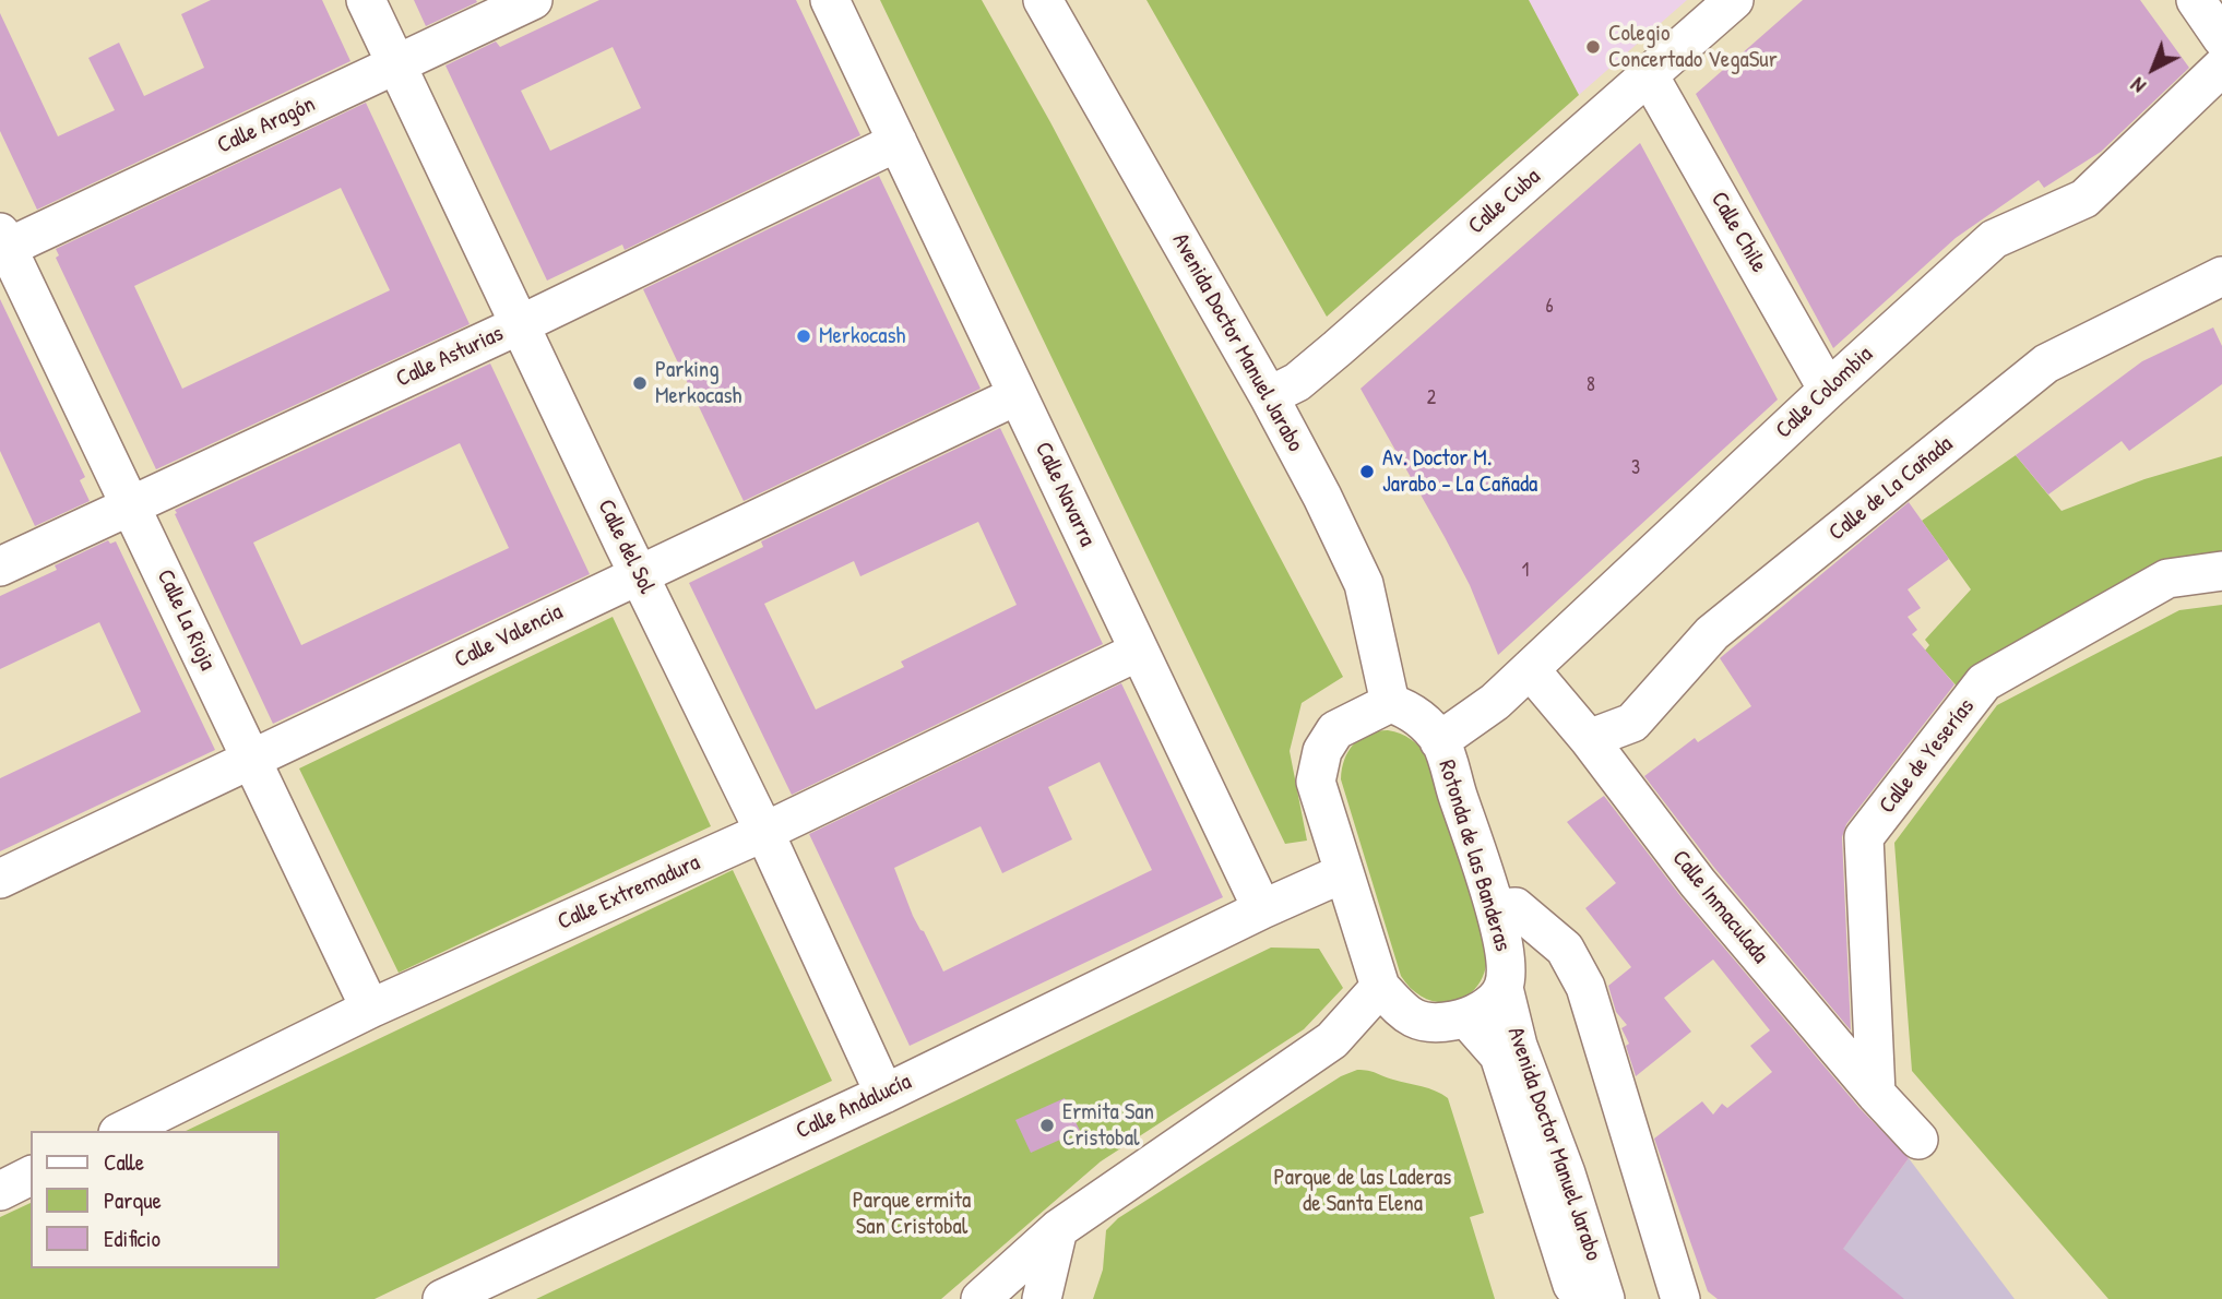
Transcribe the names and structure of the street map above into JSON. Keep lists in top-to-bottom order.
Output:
{
  "streets": {
    "street": [
      "Calle Aragón",
      "Calle Cuba",
      "Calle Chile",
      "Avenida Doctor Manuel Jarabo",
      "Calle Asturias",
      "Calle Colombia",
      "Calle de La Cañada",
      "Calle Navarra",
      "Calle del Sol",
      "Calle La Rioja",
      "Calle Valencia",
      "Calle de Yeserías",
      "Rotonda de las Banderas",
      "Calle Extremadura",
      "Calle Inmaculada",
      "Calle Andalucía"
    ]
  },
  "crossings": [
    ["Calle Aragón", "Calle del Sol"],
    ["Calle Aragón", "Calle La Rioja"],
    ["Calle Cuba", "Calle Chile"],
    ["Calle Cuba", "Avenida Doctor Manuel Jarabo"],
    ["Calle Chile", "Calle Colombia"],
    ["Avenida Doctor Manuel Jarabo", "Rotonda de las Banderas"],
    ["Calle Asturias", "Calle Navarra"],
    ["Calle Asturias", "Calle del Sol"],
    ["Calle Asturias", "Calle La Rioja"],
    ["Calle Colombia", "Rotonda de las Banderas"],
    ["Calle Colombia", "Calle Inmaculada"],
    ["Calle de La Cañada", "Calle Inmaculada"],
    ["Calle Navarra", "Calle Valencia"],
    ["Calle Navarra", "Calle Extremadura"],
    ["Calle Navarra", "Calle Andalucía"],
    ["Calle del Sol", "Calle Valencia"],
    ["Calle del Sol", "Calle Extremadura"],
    ["Calle del Sol", "Calle Andalucía"],
    ["Calle La Rioja", "Calle Valencia"],
    ["Calle La Rioja", "Calle Extremadura"],
    ["Calle de Yeserías", "Calle Inmaculada"]
  ],
  "parks": ["Parque de las Laderas de Santa Elena", "Parque ermita San Cristobal"],
  "places": [
    "Colegio Concertado VegaSur",
    "Merkocash",
    "Parking Merkocash",
    "Av. Doctor M. Jarabo - La Cañada",
    "Ermita San Cristobal"
  ],
  "house_numbers": [
    "6",
    "8",
    "2",
    "3",
    "1"
  ],
  "legend": ["Calle", "Parque", "Edificio"],
  "north": "bottom left"
}
